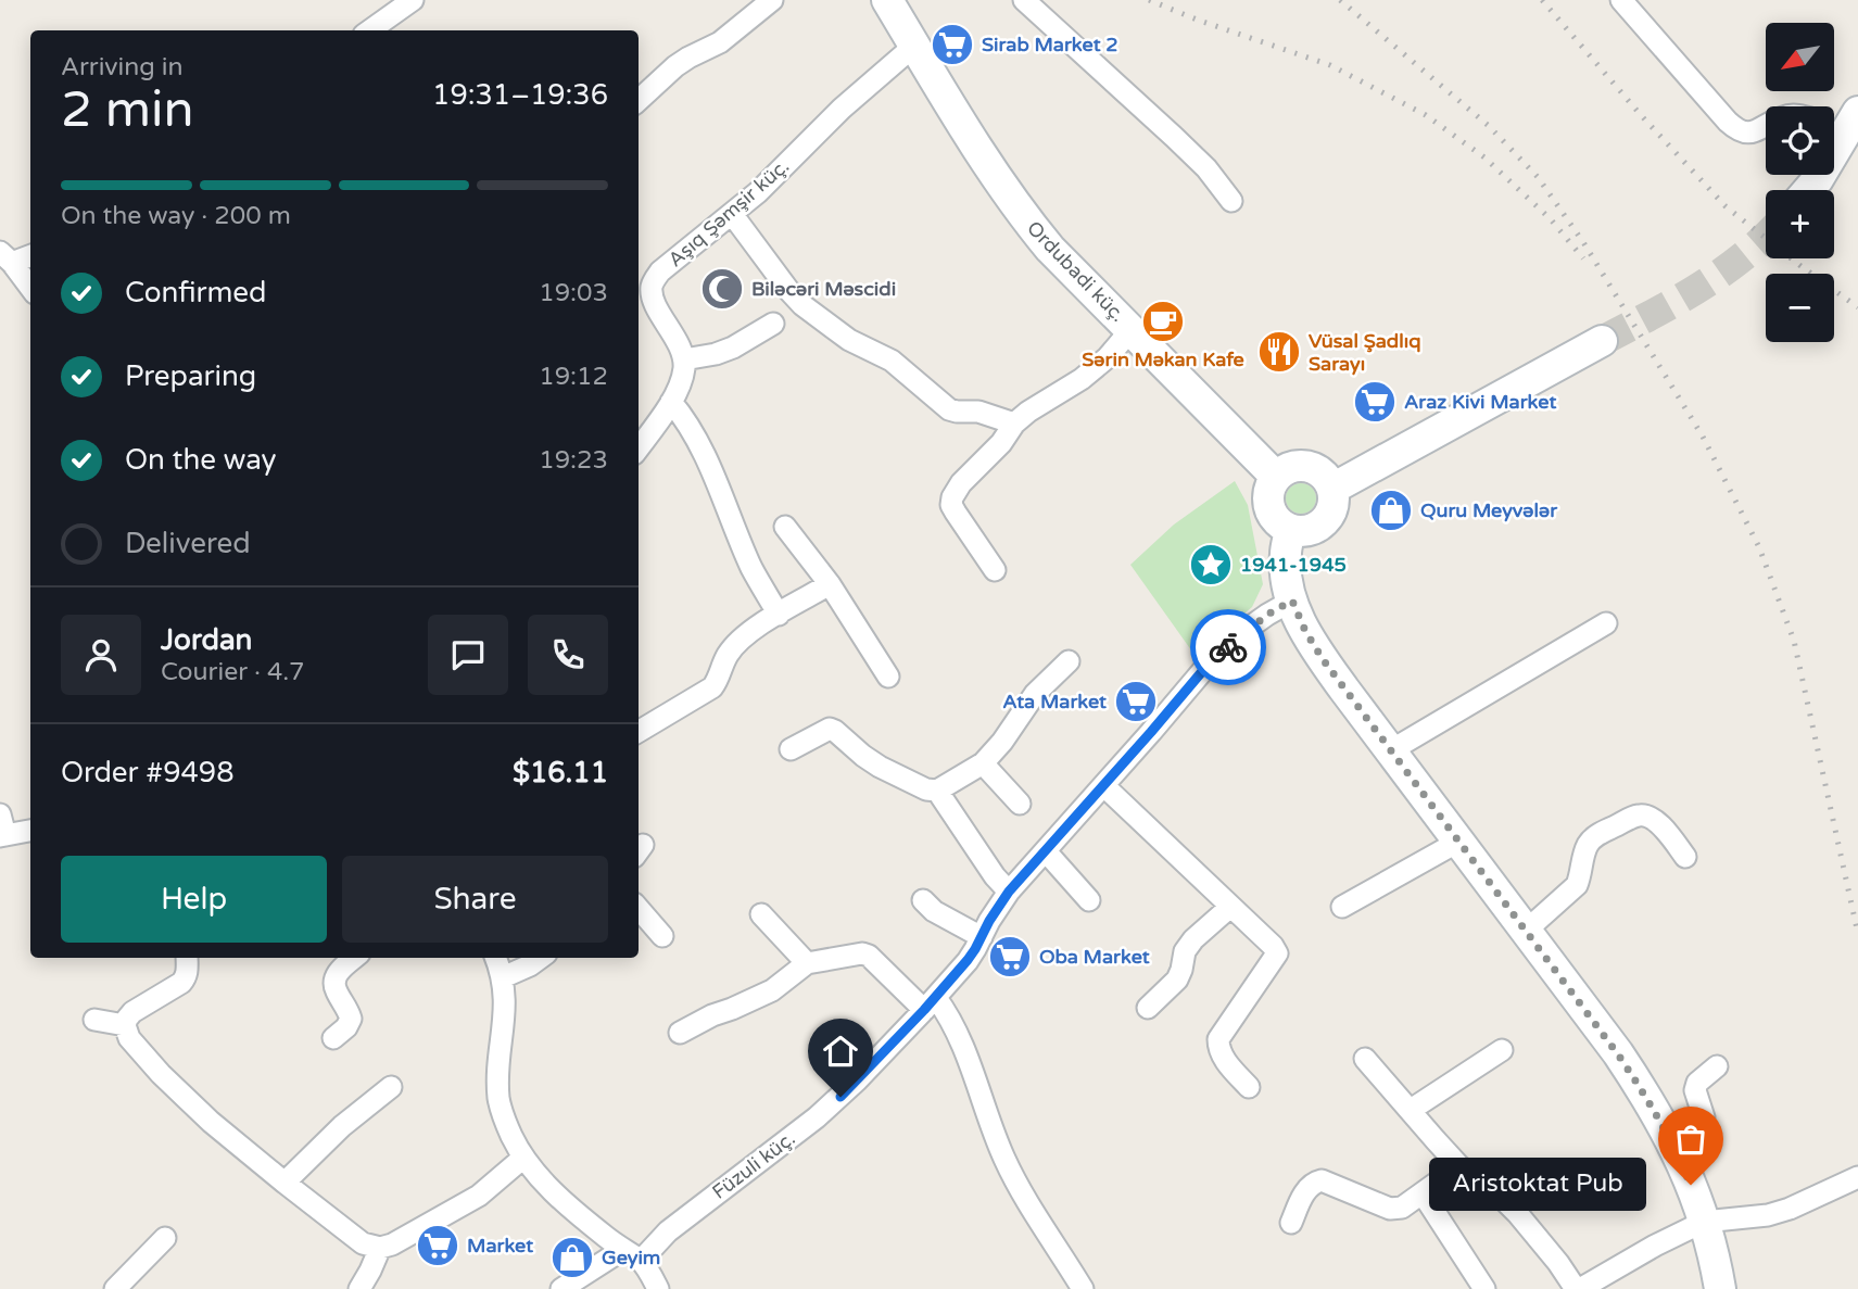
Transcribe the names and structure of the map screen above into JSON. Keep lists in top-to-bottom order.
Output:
{
  "streets": {
    "main road": ["Ordubadi küç."],
    "street": ["Aşıq Şəmşir küç.", "Füzuli küç."]
  },
  "crossings": [
    ["Aşıq Şəmşir küç.", "Ordubadi küç."]
  ],
  "places": {
    "supermarket": [
      "Sirab Market 2",
      "Araz Kivi Market",
      "Ata Market",
      "Oba Market",
      "Market"
    ],
    "mosque": ["Biləcəri Məscidi"],
    "cafe": ["Sərin Məkan Kafe"],
    "restaurant": ["Vüsal Şadlıq Sarayı"],
    "shop": ["Quru Meyvələr", "Geyim"],
    "place": ["1941-1945"],
    "other": ["Aristoktat Pub"]
  },
  "north": "bottom left",
  "page": {
    "map_buttons": ["+", "−"],
    "heading": ["2 min", "Arriving in", "19:31–19:36"],
    "panel": [
      "Jordan",
      "Courier · 4.7",
      "Order #9498",
      "$16.11"
    ],
    "bar": "On the way · 200 m",
    "list": [
      ["Confirmed", "19:03"],
      ["Preparing", "19:12"],
      ["On the way", "19:23"],
      "Delivered"
    ],
    "buttons": ["Help", "Share"],
    "bubble": "Aristoktat Pub"
  }
}
